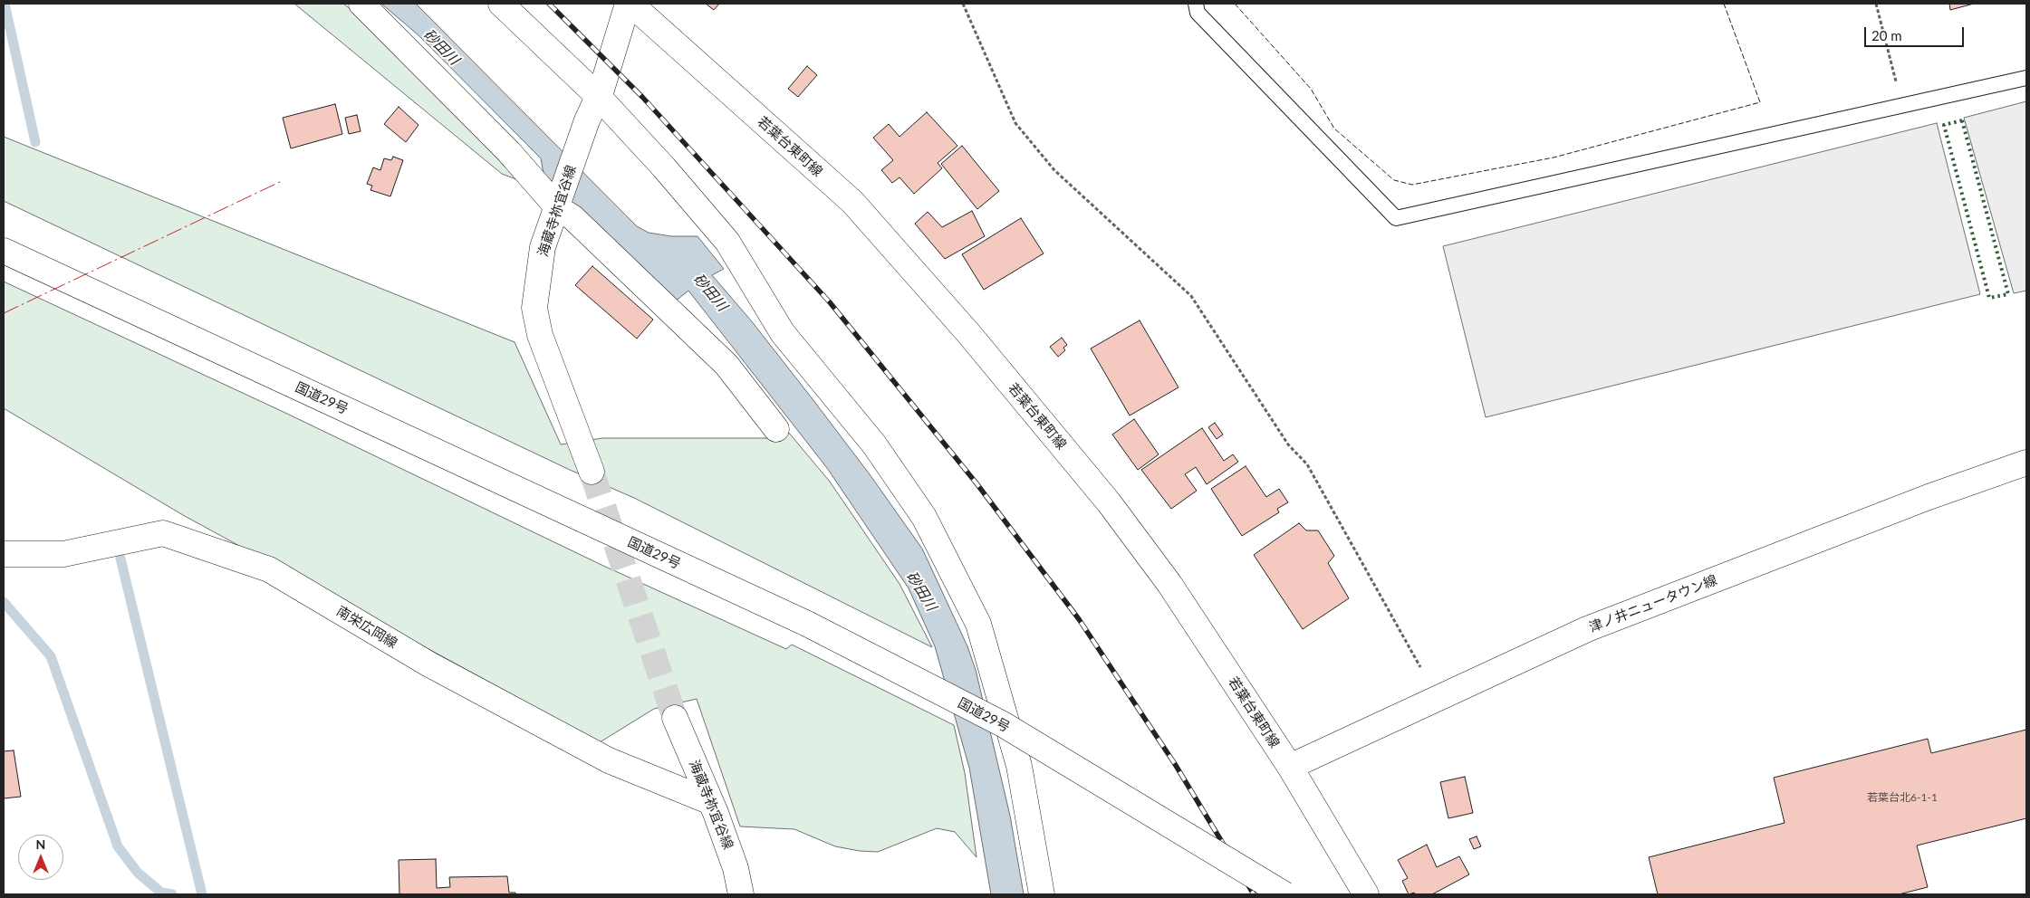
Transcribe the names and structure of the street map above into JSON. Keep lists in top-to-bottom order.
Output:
{
  "streets": {
    "main road": [
      "若葉台東町線",
      "海蔵寺祢宜谷線",
      "国道29号",
      "津ノ井ニュータウン線",
      "南栄広岡線"
    ]
  },
  "crossings": [
    ["若葉台東町線", "海蔵寺祢宜谷線"],
    ["若葉台東町線", "津ノ井ニュータウン線"],
    ["海蔵寺祢宜谷線", "南栄広岡線"]
  ],
  "water": ["砂田川"],
  "house_numbers": ["若葉台北6-1-1"],
  "scale_bar": "20 m",
  "north": "top"
}
